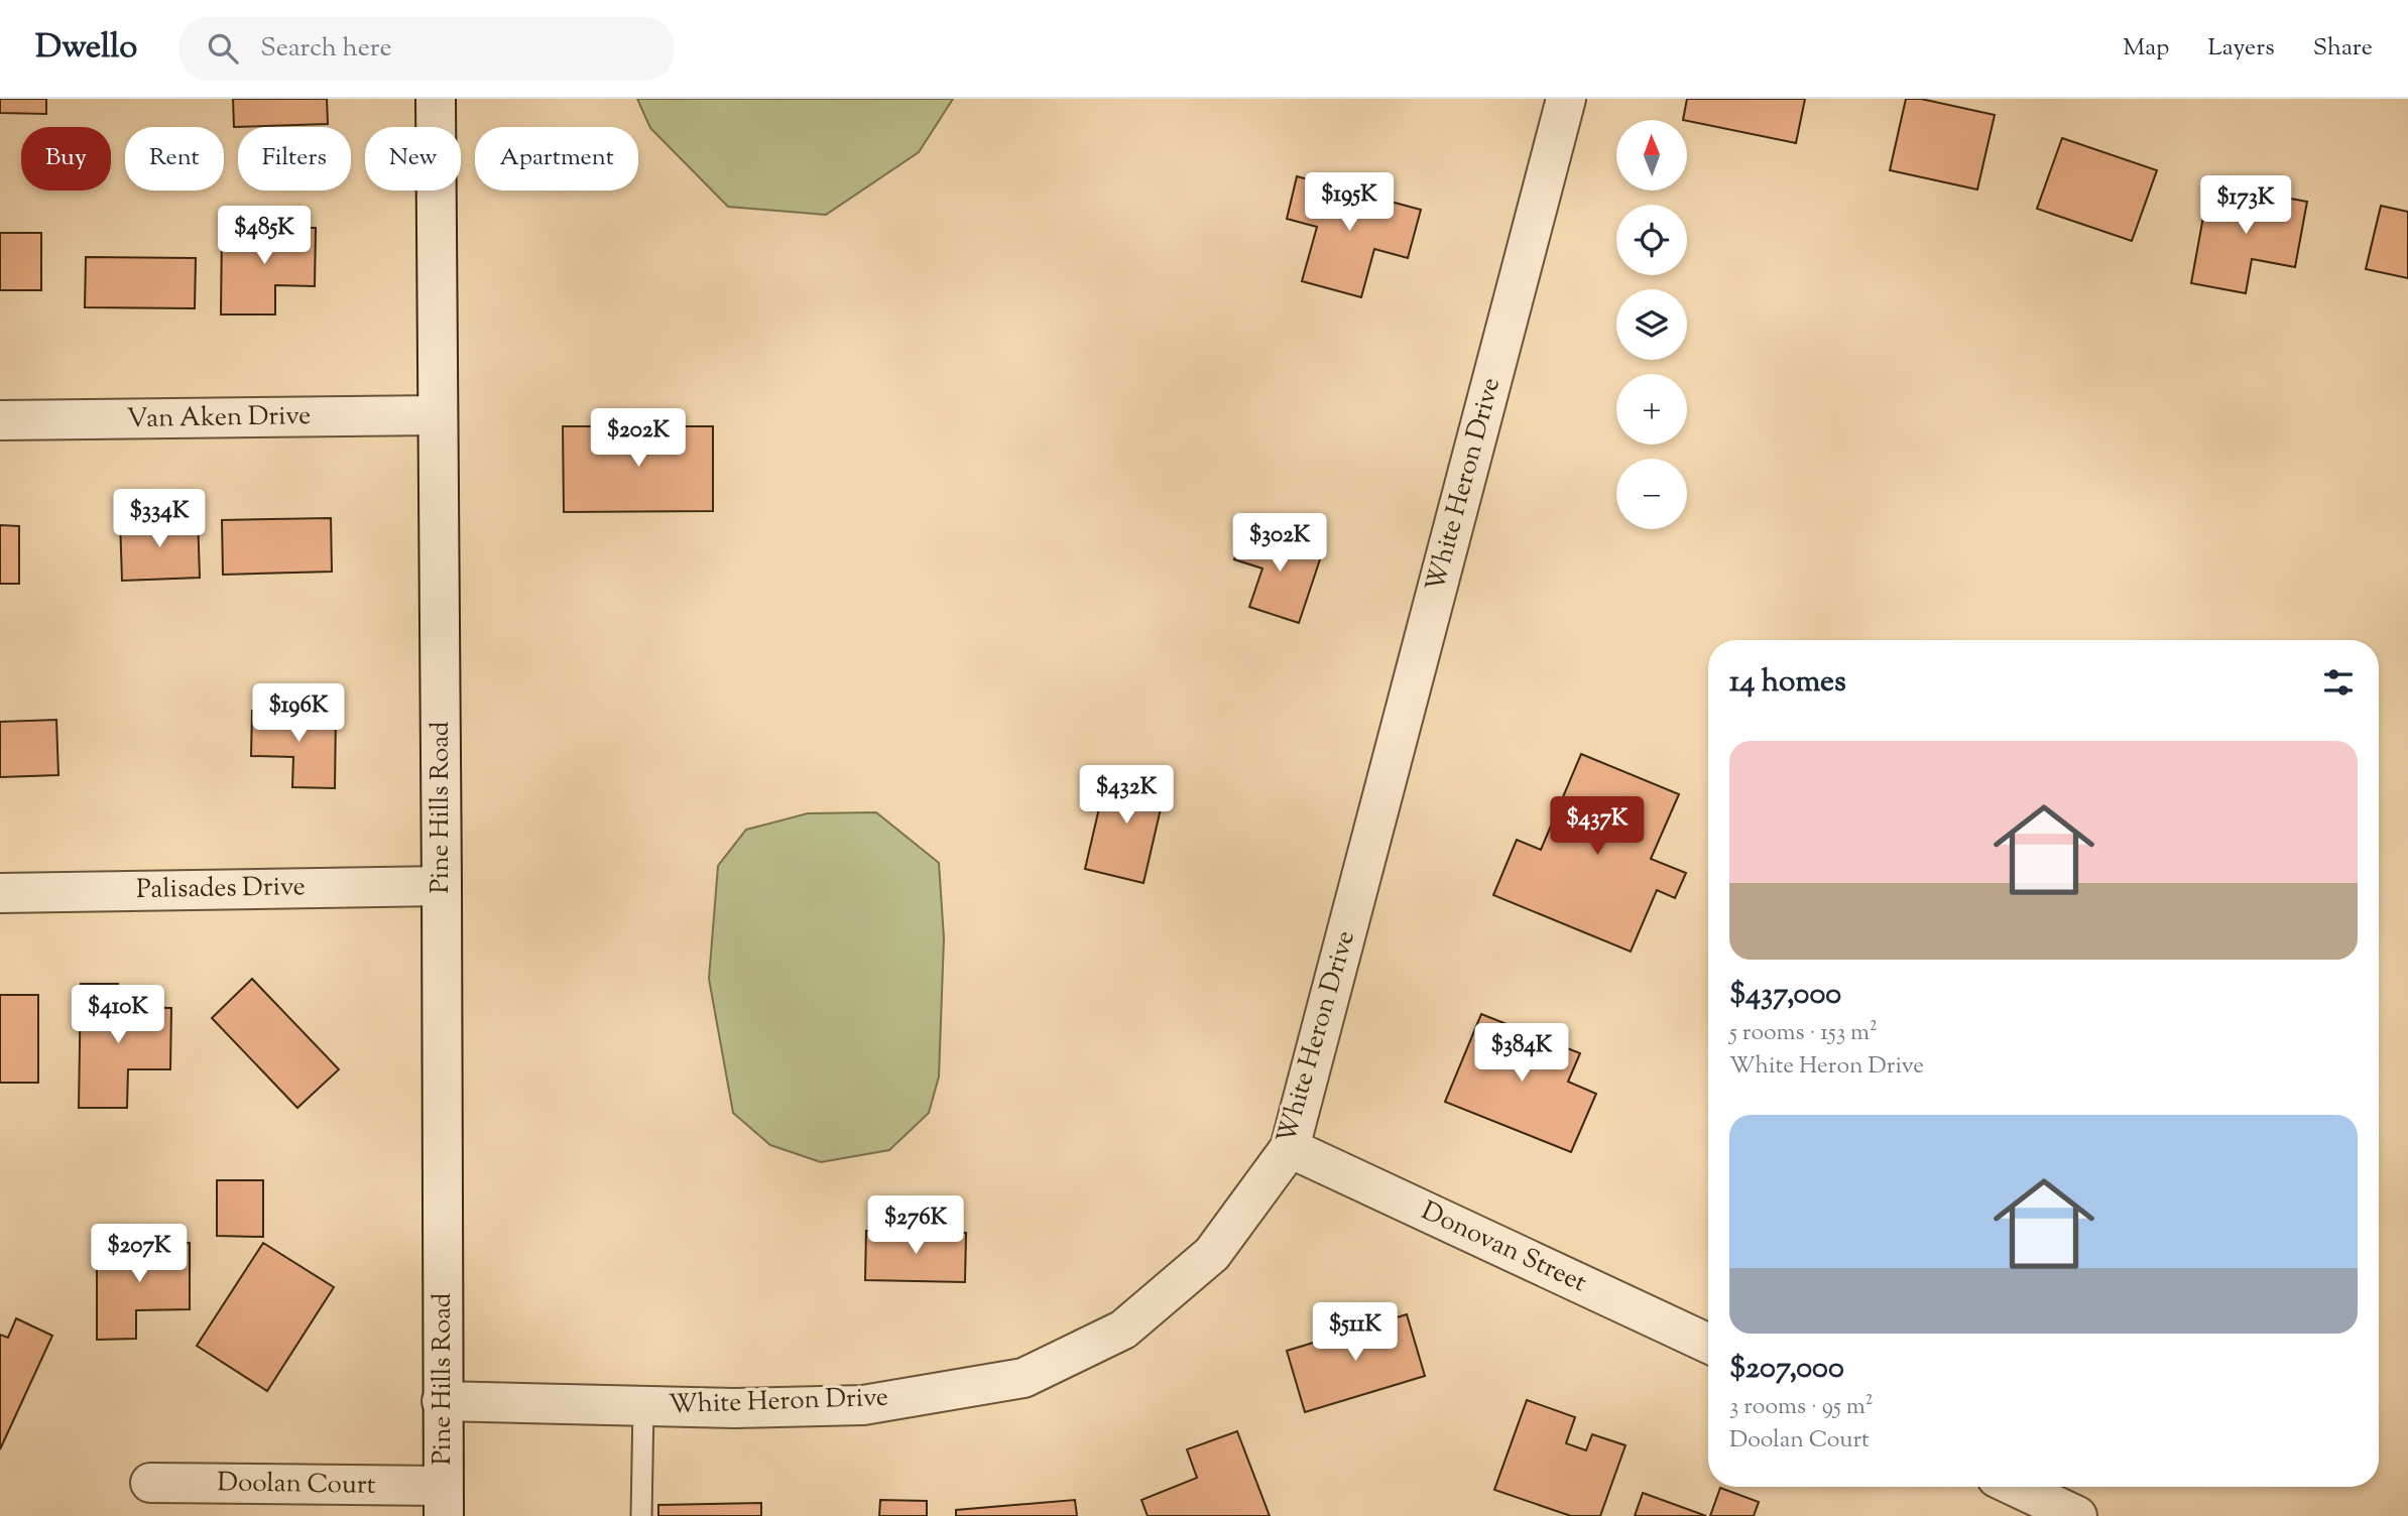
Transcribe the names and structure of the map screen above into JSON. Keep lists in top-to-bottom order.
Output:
{
  "streets": {
    "street": [
      "Van Aken Drive",
      "White Heron Drive",
      "Pine Hills Road",
      "Palisades Drive",
      "Donovan Street",
      "Doolan Court"
    ]
  },
  "crossings": [
    ["Van Aken Drive", "Pine Hills Road"],
    ["White Heron Drive", "Pine Hills Road"],
    ["White Heron Drive", "Donovan Street"],
    ["Pine Hills Road", "Palisades Drive"],
    ["Pine Hills Road", "Doolan Court"]
  ],
  "north": "top",
  "page": {
    "header": "Dwello",
    "search": "Search here",
    "nav": ["Map", "Layers", "Share"],
    "map_buttons": ["+", "−"],
    "chip": [
      "Buy",
      "Rent",
      "Filters",
      "New",
      "Apartment"
    ],
    "price": [
      "$195K",
      "$173K",
      "$485K",
      "$202K",
      "$334K",
      "$302K",
      "$196K",
      "$432K",
      "$437K",
      "$410K",
      "$384K",
      "$276K",
      "$207K",
      "$511K"
    ],
    "heading": "14 homes",
    "list": [
      {
        "name": "$437,000",
        "note": "5 rooms · 153 m² · White Heron Drive"
      },
      {
        "name": "$207,000",
        "note": "3 rooms · 95 m² · Doolan Court"
      }
    ]
  }
}
